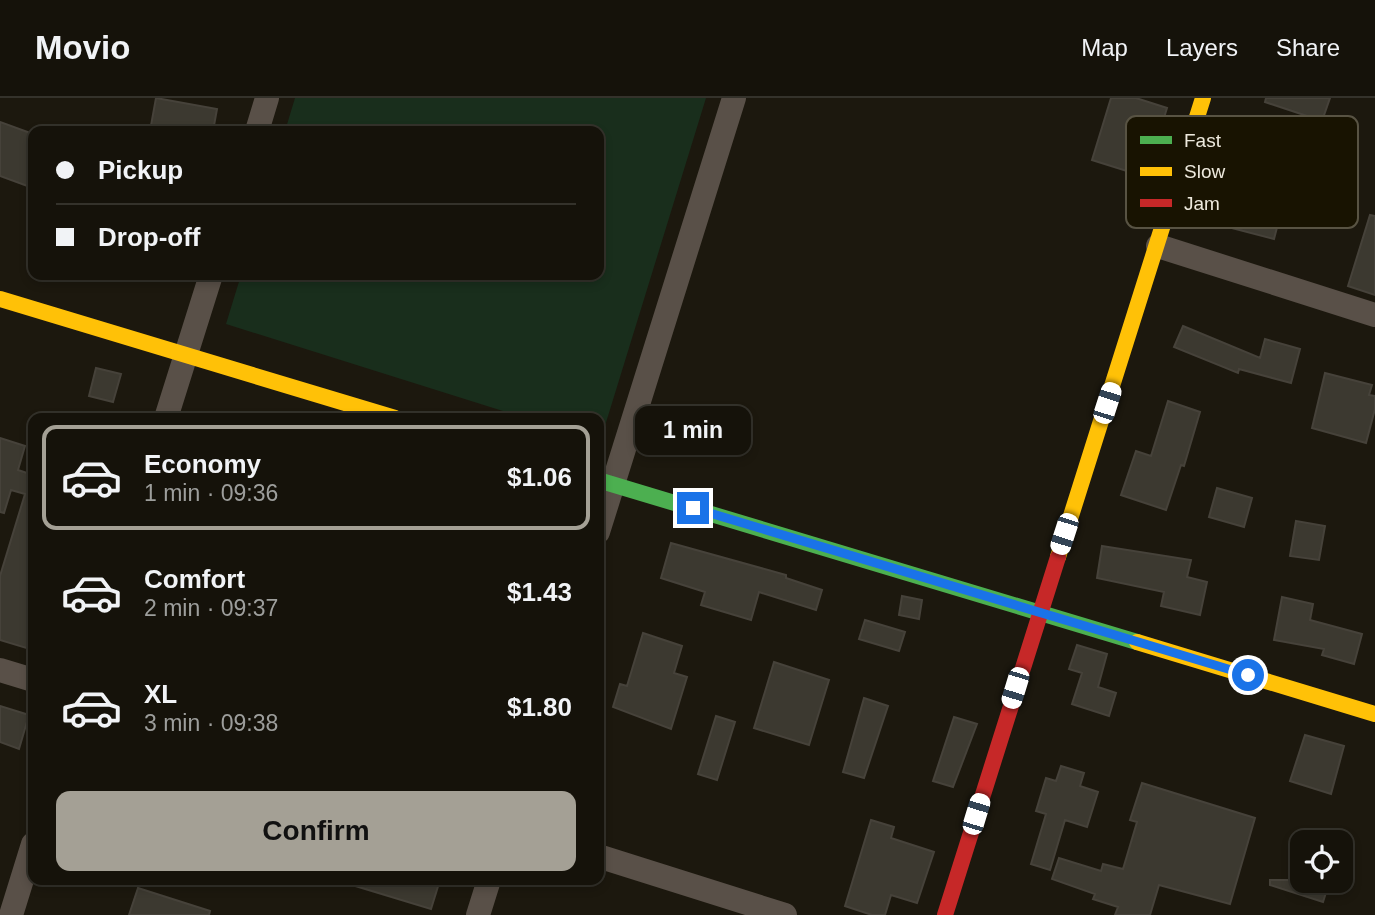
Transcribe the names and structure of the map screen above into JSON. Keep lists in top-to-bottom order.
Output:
{
  "legend": ["Fast", "Slow", "Jam"],
  "page": {
    "header": "Movio",
    "nav": ["Map", "Layers", "Share"],
    "banner": ["Pickup", "Drop-off"],
    "bubble": "1 min",
    "list": [
      {
        "name": "Economy",
        "note": "1 min · 09:36",
        "value": "$1.06"
      },
      {
        "name": "Comfort",
        "note": "2 min · 09:37",
        "value": "$1.43"
      },
      {
        "name": "XL",
        "note": "3 min · 09:38",
        "value": "$1.80"
      }
    ],
    "buttons": "Confirm"
  }
}
